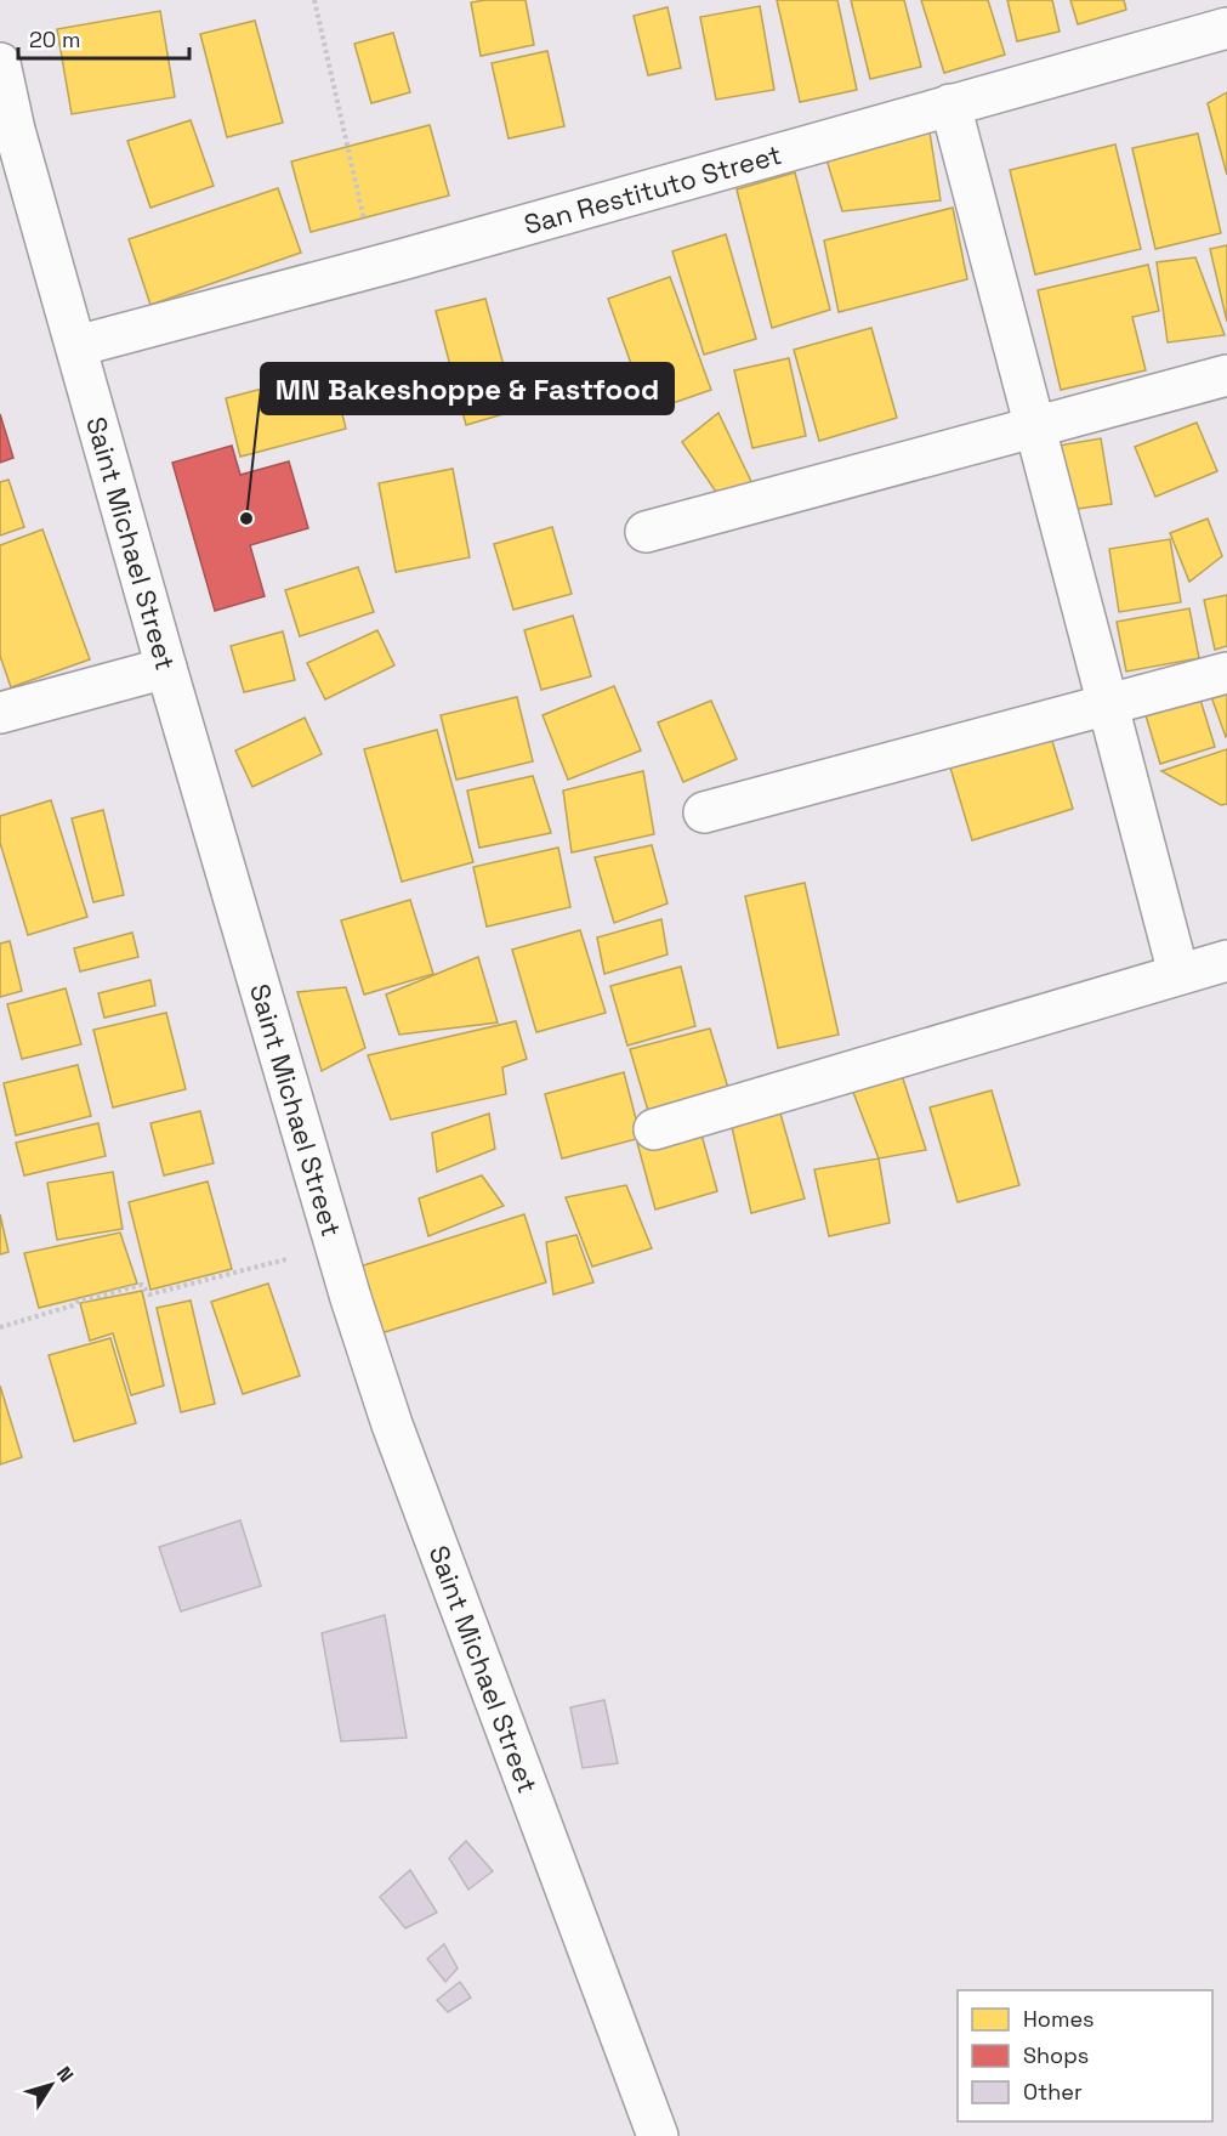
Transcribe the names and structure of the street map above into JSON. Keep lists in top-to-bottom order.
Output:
{
  "streets": {
    "street": ["San Restituto Street", "Saint Michael Street"]
  },
  "crossings": [
    ["San Restituto Street", "Saint Michael Street"]
  ],
  "places": ["MN Bakeshoppe & Fastfood"],
  "legend": ["Homes", "Shops", "Other"],
  "scale_bar": "20 m",
  "north": "top right"
}
